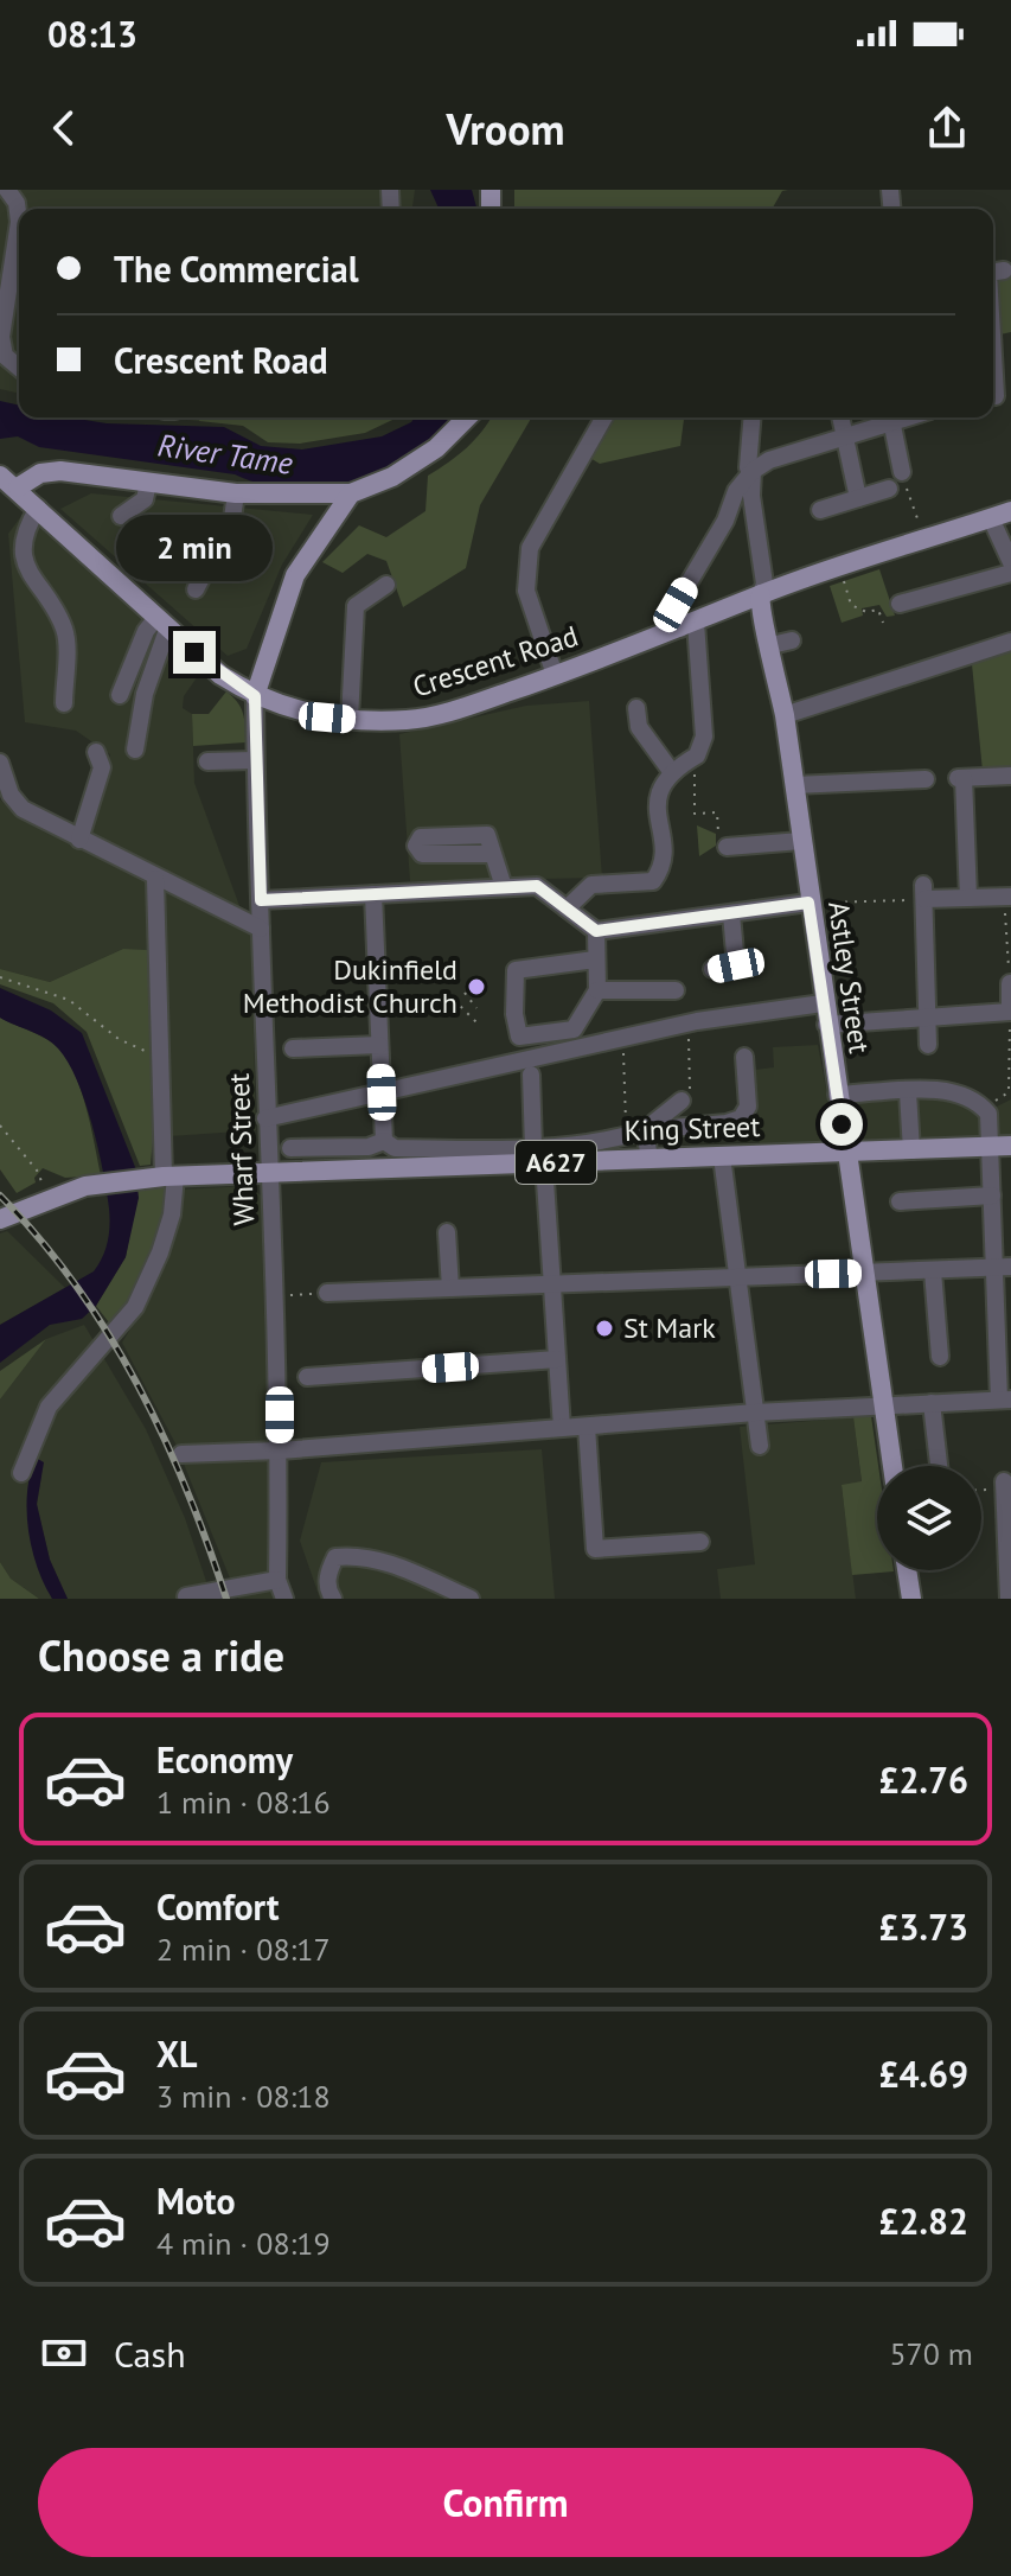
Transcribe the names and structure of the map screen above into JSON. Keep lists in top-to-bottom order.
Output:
{
  "streets": {
    "main road": [
      "Crescent Road",
      "Astley Street",
      "King Street",
      "A627"
    ],
    "street": ["Wharf Street"]
  },
  "crossings": [
    ["Crescent Road", "Astley Street"],
    ["Crescent Road", "Wharf Street"],
    ["Astley Street", "King Street"],
    ["King Street", "Wharf Street"],
    ["King Street", "A627"]
  ],
  "water": ["River Tame"],
  "places": ["Dukinfield Methodist Church", "St Mark"],
  "page": {
    "status": "08:13",
    "header": "Vroom",
    "banner": ["The Commercial", "Crescent Road"],
    "bubble": "2 min",
    "heading": "Choose a ride",
    "list": [
      {
        "name": "Economy",
        "note": "1 min · 08:16",
        "value": "£2.76"
      },
      {
        "name": "Comfort",
        "note": "2 min · 08:17",
        "value": "£3.73"
      },
      {
        "name": "XL",
        "note": "3 min · 08:18",
        "value": "£4.69"
      },
      {
        "name": "Moto",
        "note": "4 min · 08:19",
        "value": "£2.82"
      }
    ],
    "pay": ["Cash", "570 m"],
    "buttons": "Confirm"
  }
}
